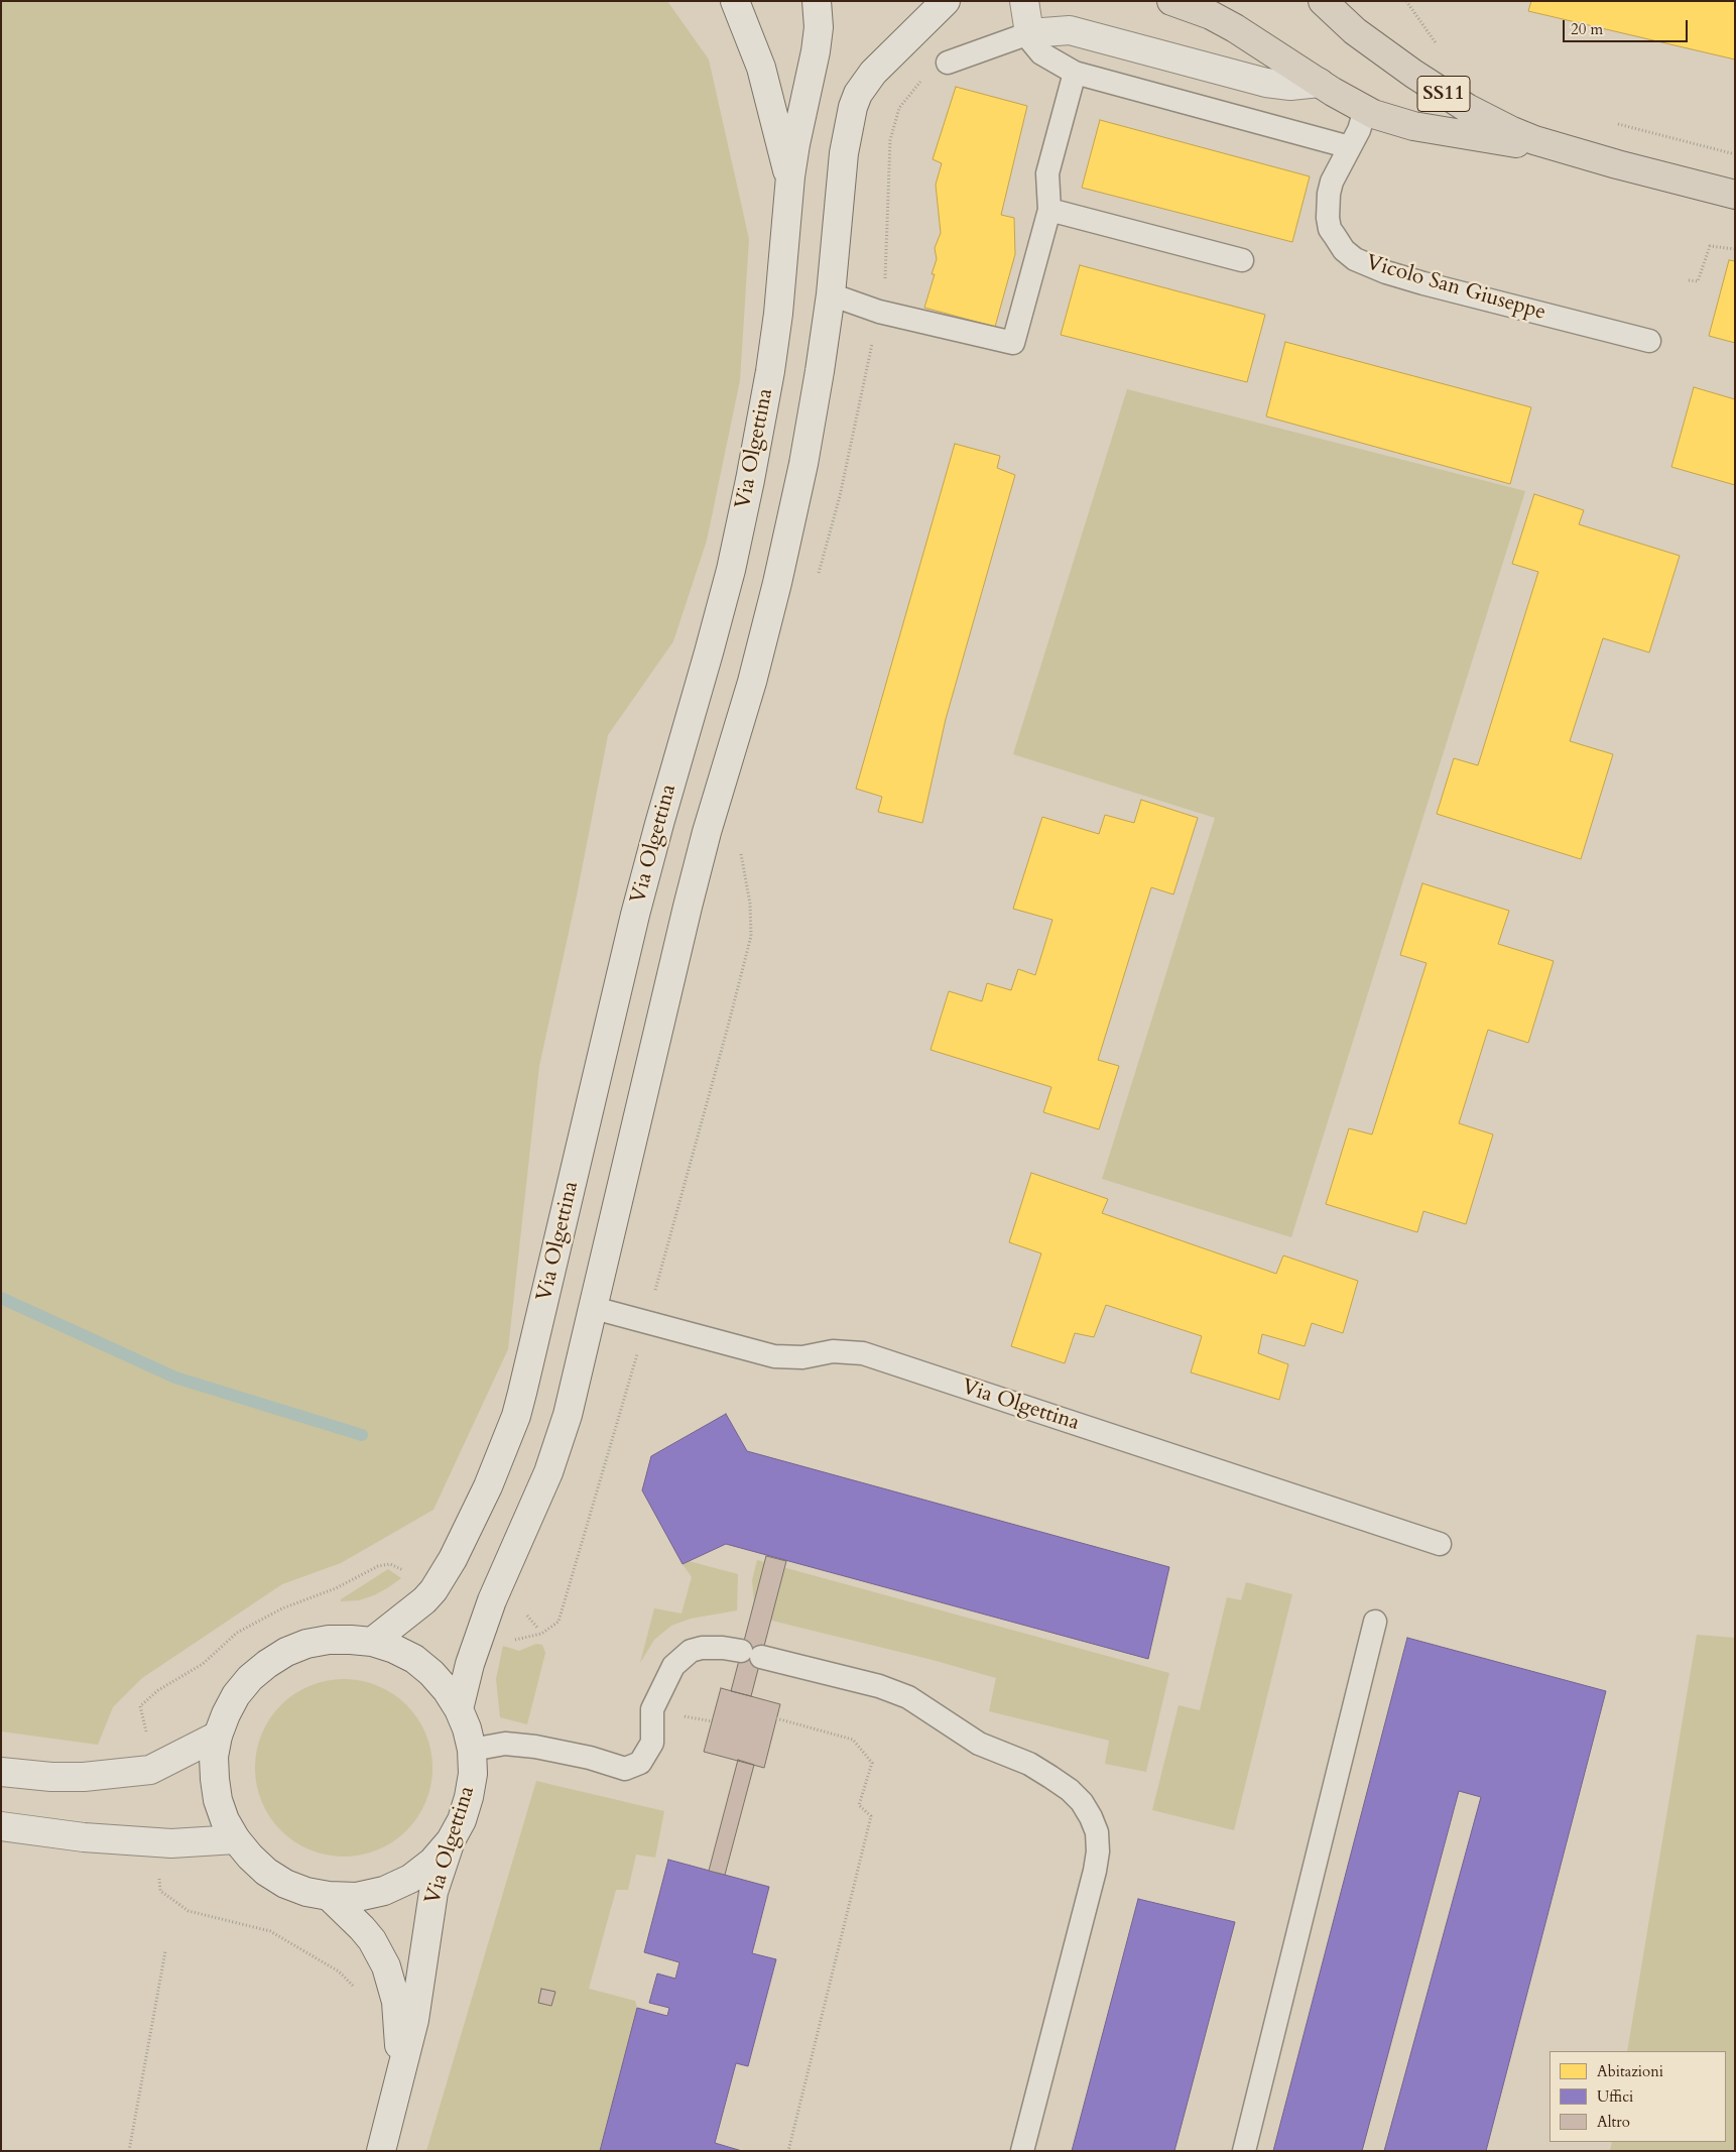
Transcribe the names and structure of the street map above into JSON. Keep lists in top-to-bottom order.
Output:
{
  "streets": {
    "main road": ["SS11"],
    "street": ["Via Olgettina"],
    "lane": ["Vicolo San Giuseppe"]
  },
  "crossings": [
    ["SS11", "Vicolo San Giuseppe"]
  ],
  "legend": ["Abitazioni", "Uffici", "Altro"],
  "scale_bar": "20 m"
}
